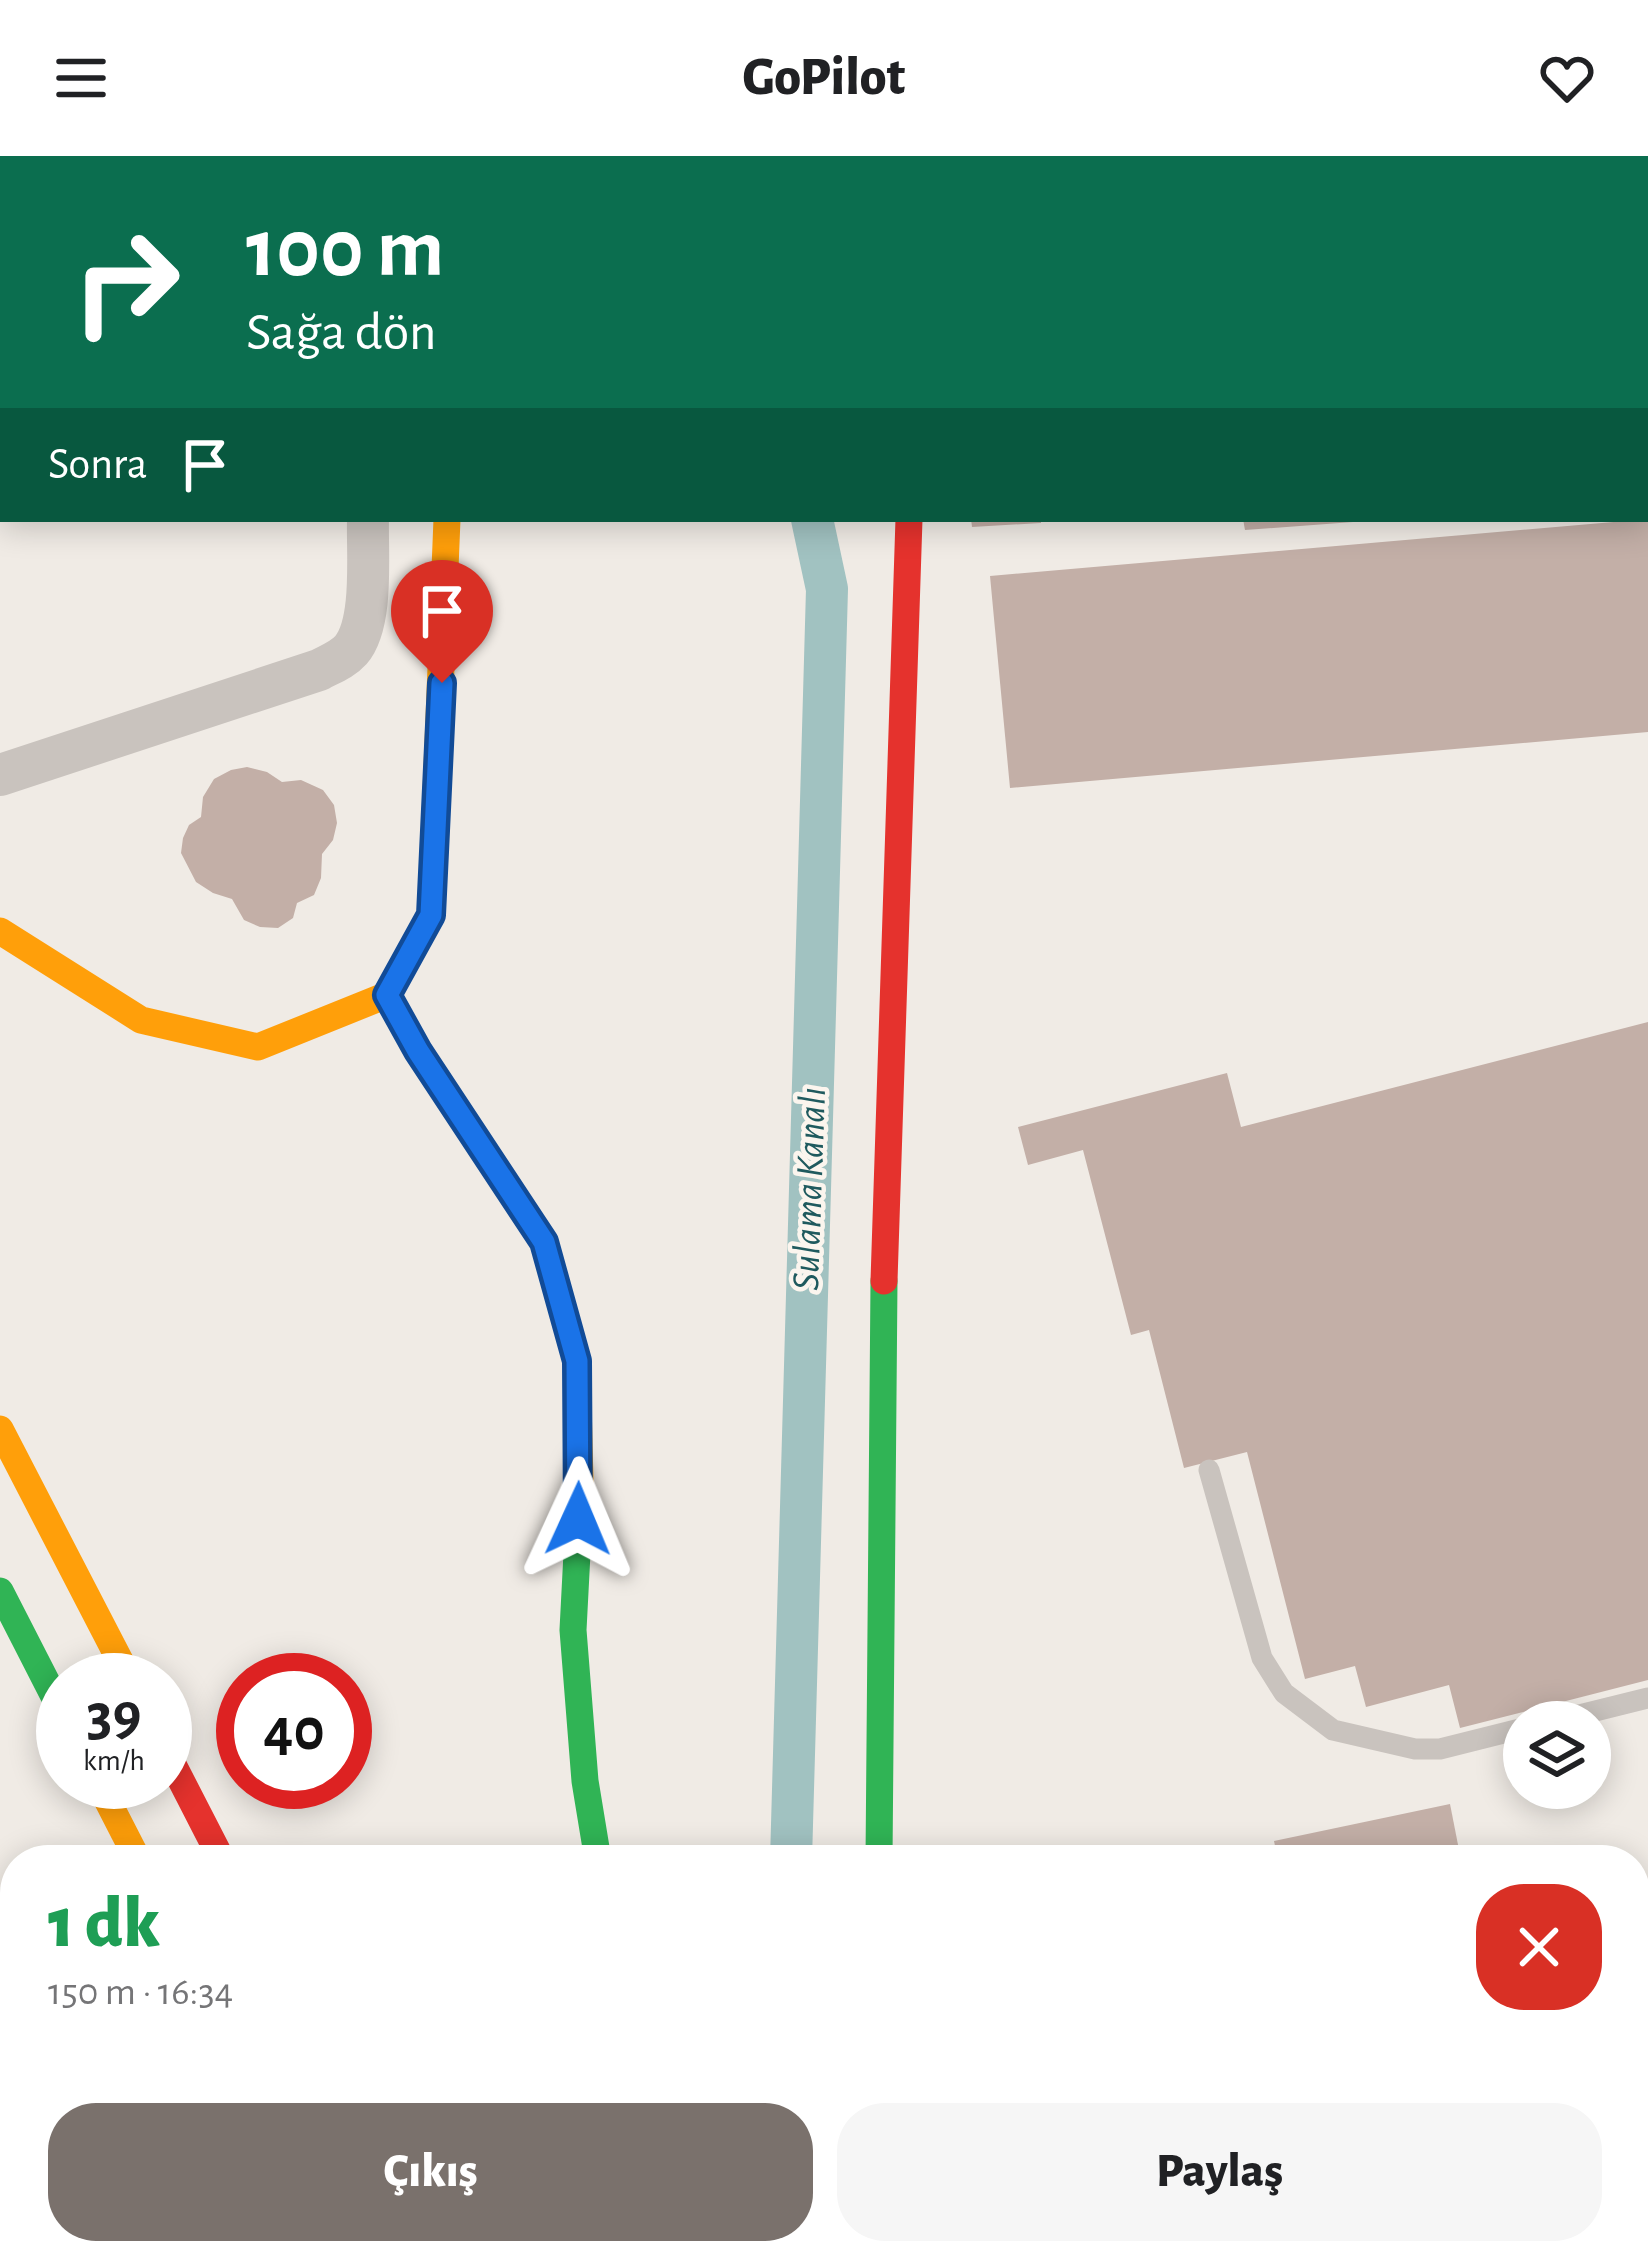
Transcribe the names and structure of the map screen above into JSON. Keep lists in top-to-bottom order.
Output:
{
  "water": ["Sulama Kanalı"],
  "page": {
    "header": "GoPilot",
    "turn": ["100 m", "Sağa dön"],
    "then": "Sonra",
    "speed": "39 km/h",
    "limit": "40",
    "heading": ["1 dk", "150 m · 16:34"],
    "buttons": ["Çıkış", "Paylaş"]
  }
}
